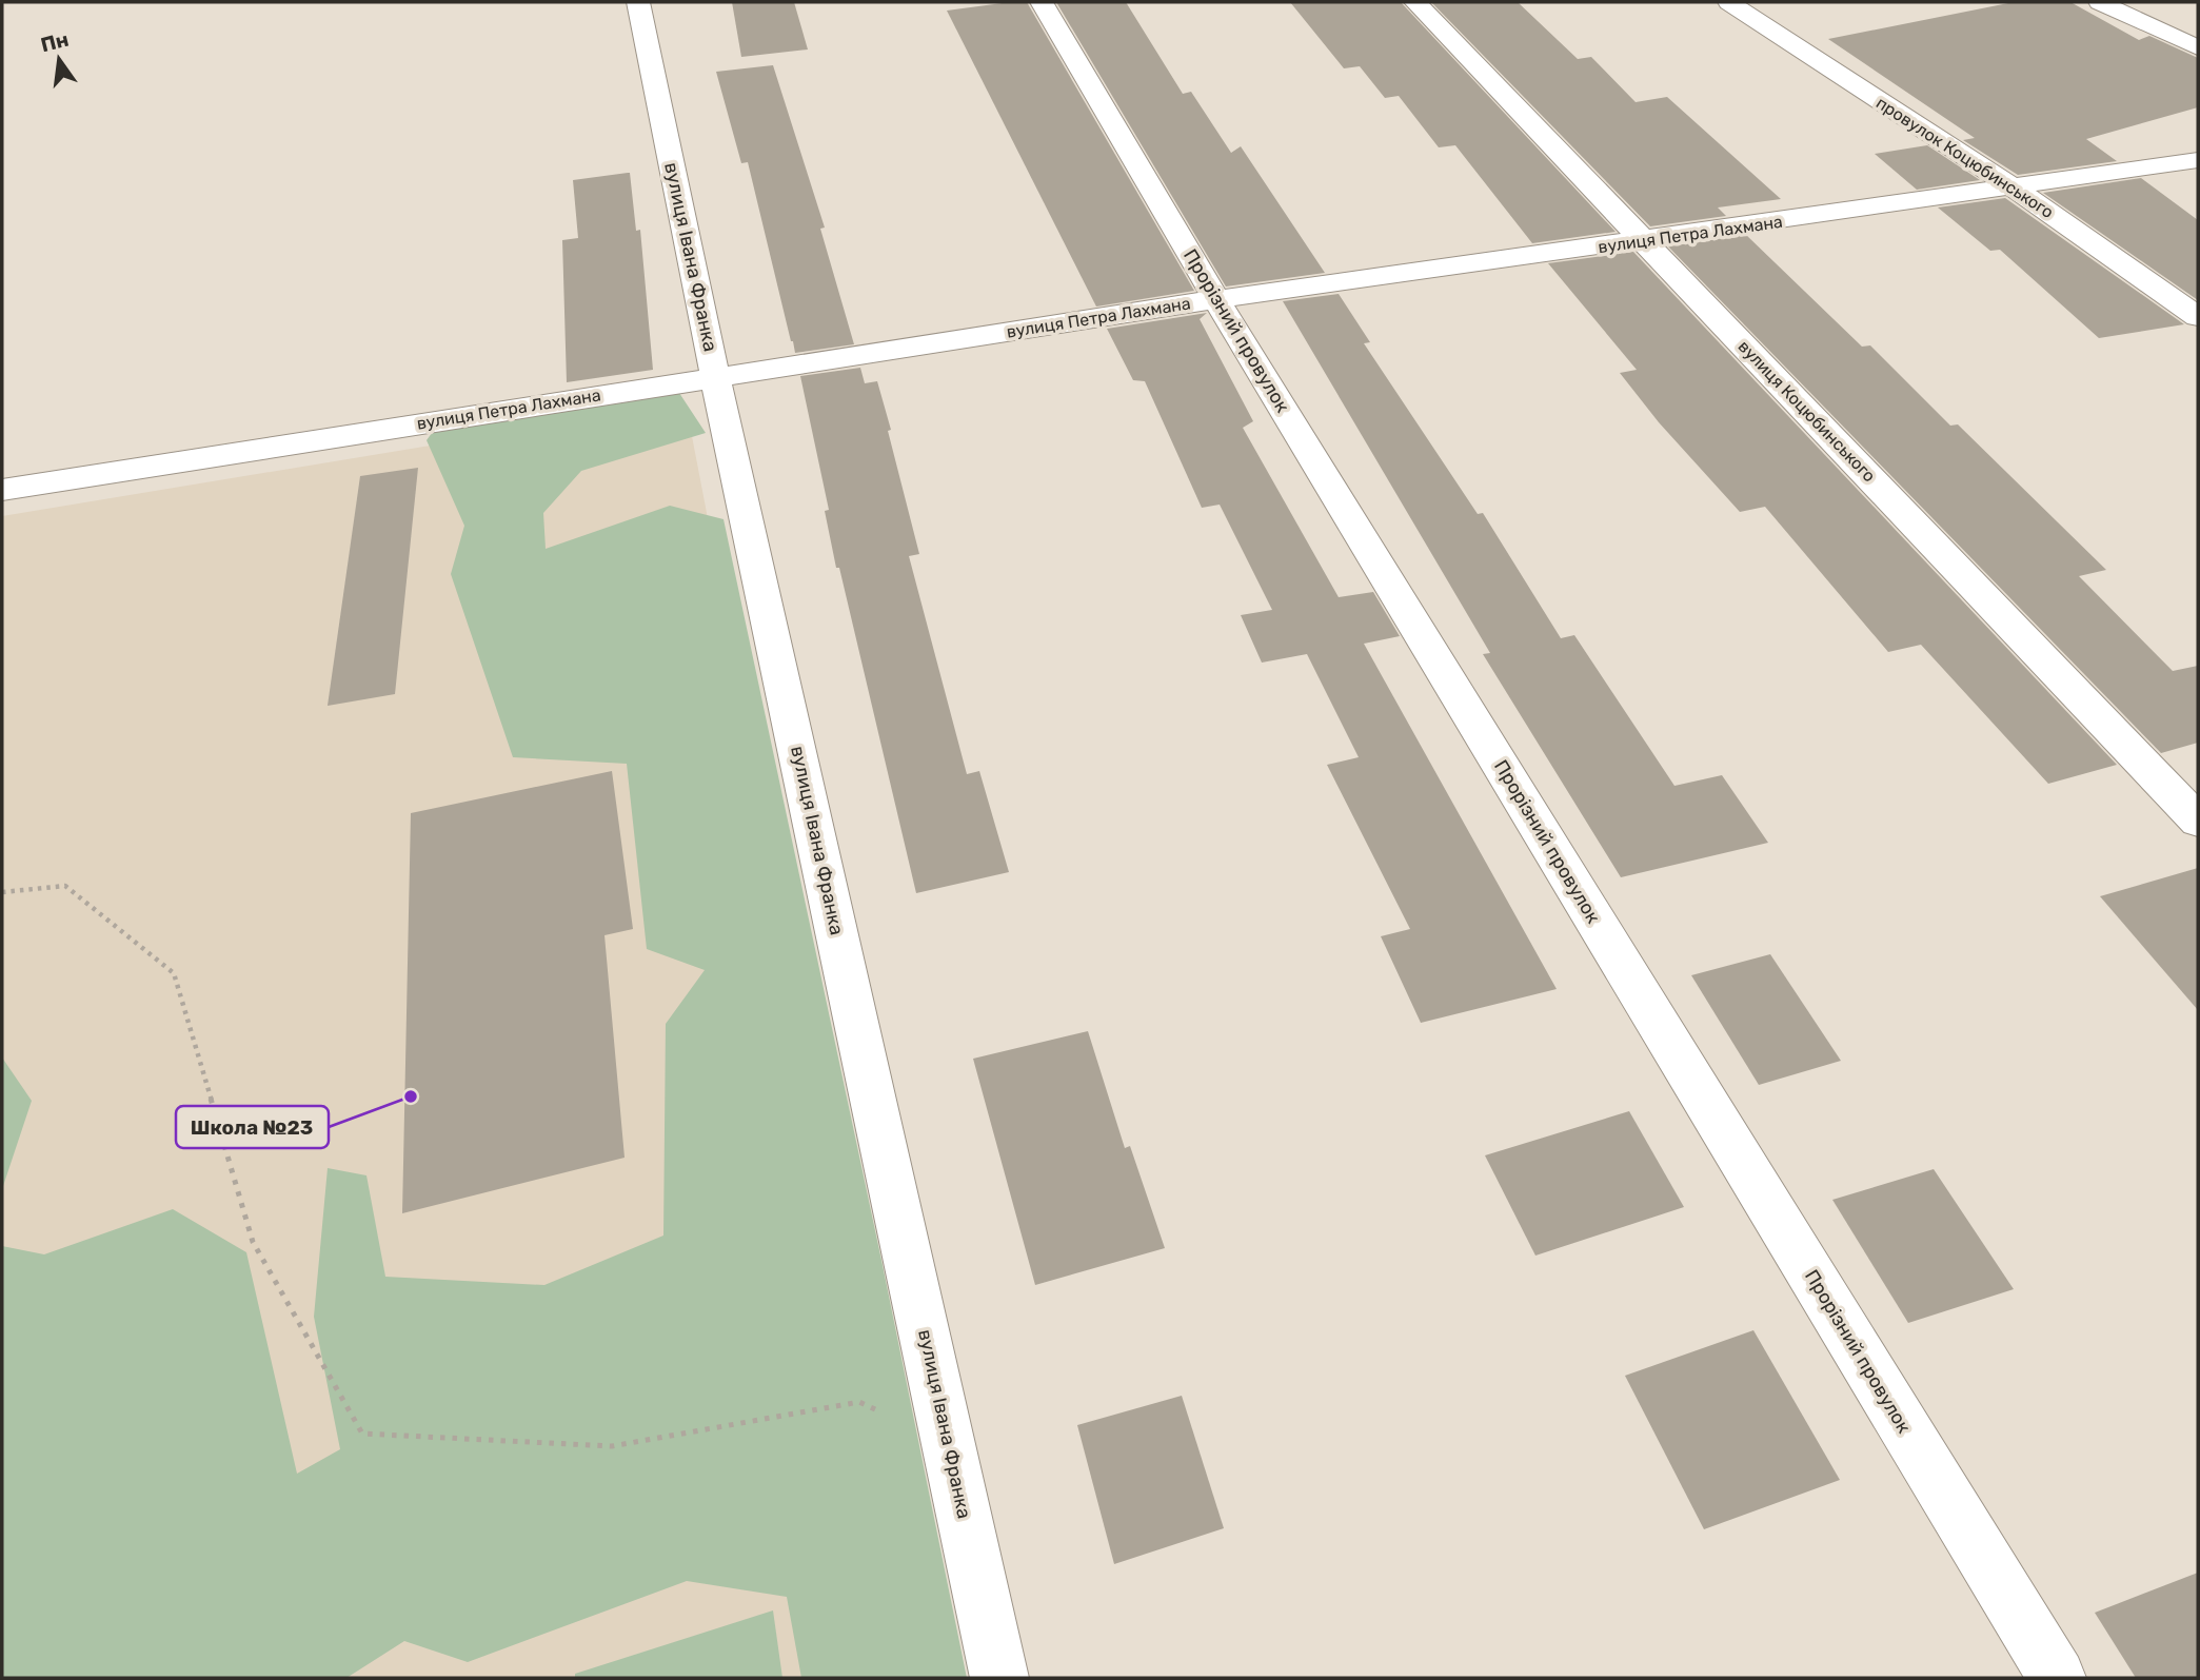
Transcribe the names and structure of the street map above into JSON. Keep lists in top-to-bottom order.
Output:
{
  "streets": {
    "street": [
      "провулок Коцюбинського",
      "вулиця Петра Лахмана",
      "вулиця Івана Франка",
      "Прорізний провулок",
      "вулиця Коцюбинського"
    ]
  },
  "crossings": [
    ["провулок Коцюбинського", "вулиця Петра Лахмана"],
    ["вулиця Петра Лахмана", "вулиця Івана Франка"],
    ["вулиця Петра Лахмана", "Прорізний провулок"],
    ["вулиця Петра Лахмана", "вулиця Коцюбинського"]
  ],
  "places": ["Школа №23"],
  "north": "top"
}
